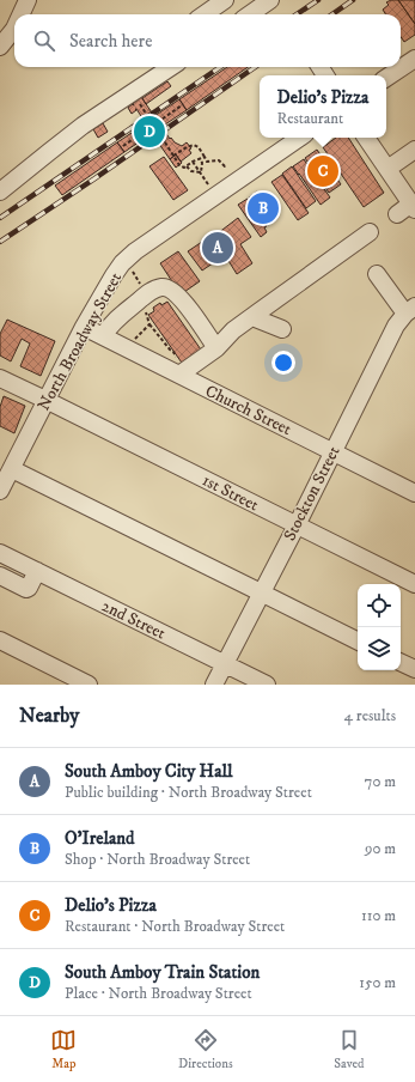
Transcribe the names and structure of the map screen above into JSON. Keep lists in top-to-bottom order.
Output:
{
  "streets": {
    "street": [
      "North Broadway Street",
      "Church Street",
      "1st Street",
      "Stockton Street",
      "2nd Street"
    ]
  },
  "crossings": [
    ["North Broadway Street", "Church Street"],
    ["North Broadway Street", "1st Street"],
    ["Church Street", "Stockton Street"],
    ["1st Street", "Stockton Street"],
    ["Stockton Street", "2nd Street"]
  ],
  "page": {
    "search": "Search here",
    "popup": ["Delio's Pizza", "Restaurant"],
    "pins": [
      "D",
      "C",
      "B",
      "A"
    ],
    "heading": ["Nearby", "4 results"],
    "list": [
      {
        "mark": "A",
        "name": "South Amboy City Hall",
        "note": "Public building · North Broadway Street",
        "value": "70 m"
      },
      {
        "mark": "B",
        "name": "O'Ireland",
        "note": "Shop · North Broadway Street",
        "value": "90 m"
      },
      {
        "mark": "C",
        "name": "Delio's Pizza",
        "note": "Restaurant · North Broadway Street",
        "value": "110 m"
      },
      {
        "mark": "D",
        "name": "South Amboy Train Station",
        "note": "Place · North Broadway Street",
        "value": "150 m"
      }
    ],
    "nav": ["Map", "Directions", "Saved"]
  }
}
